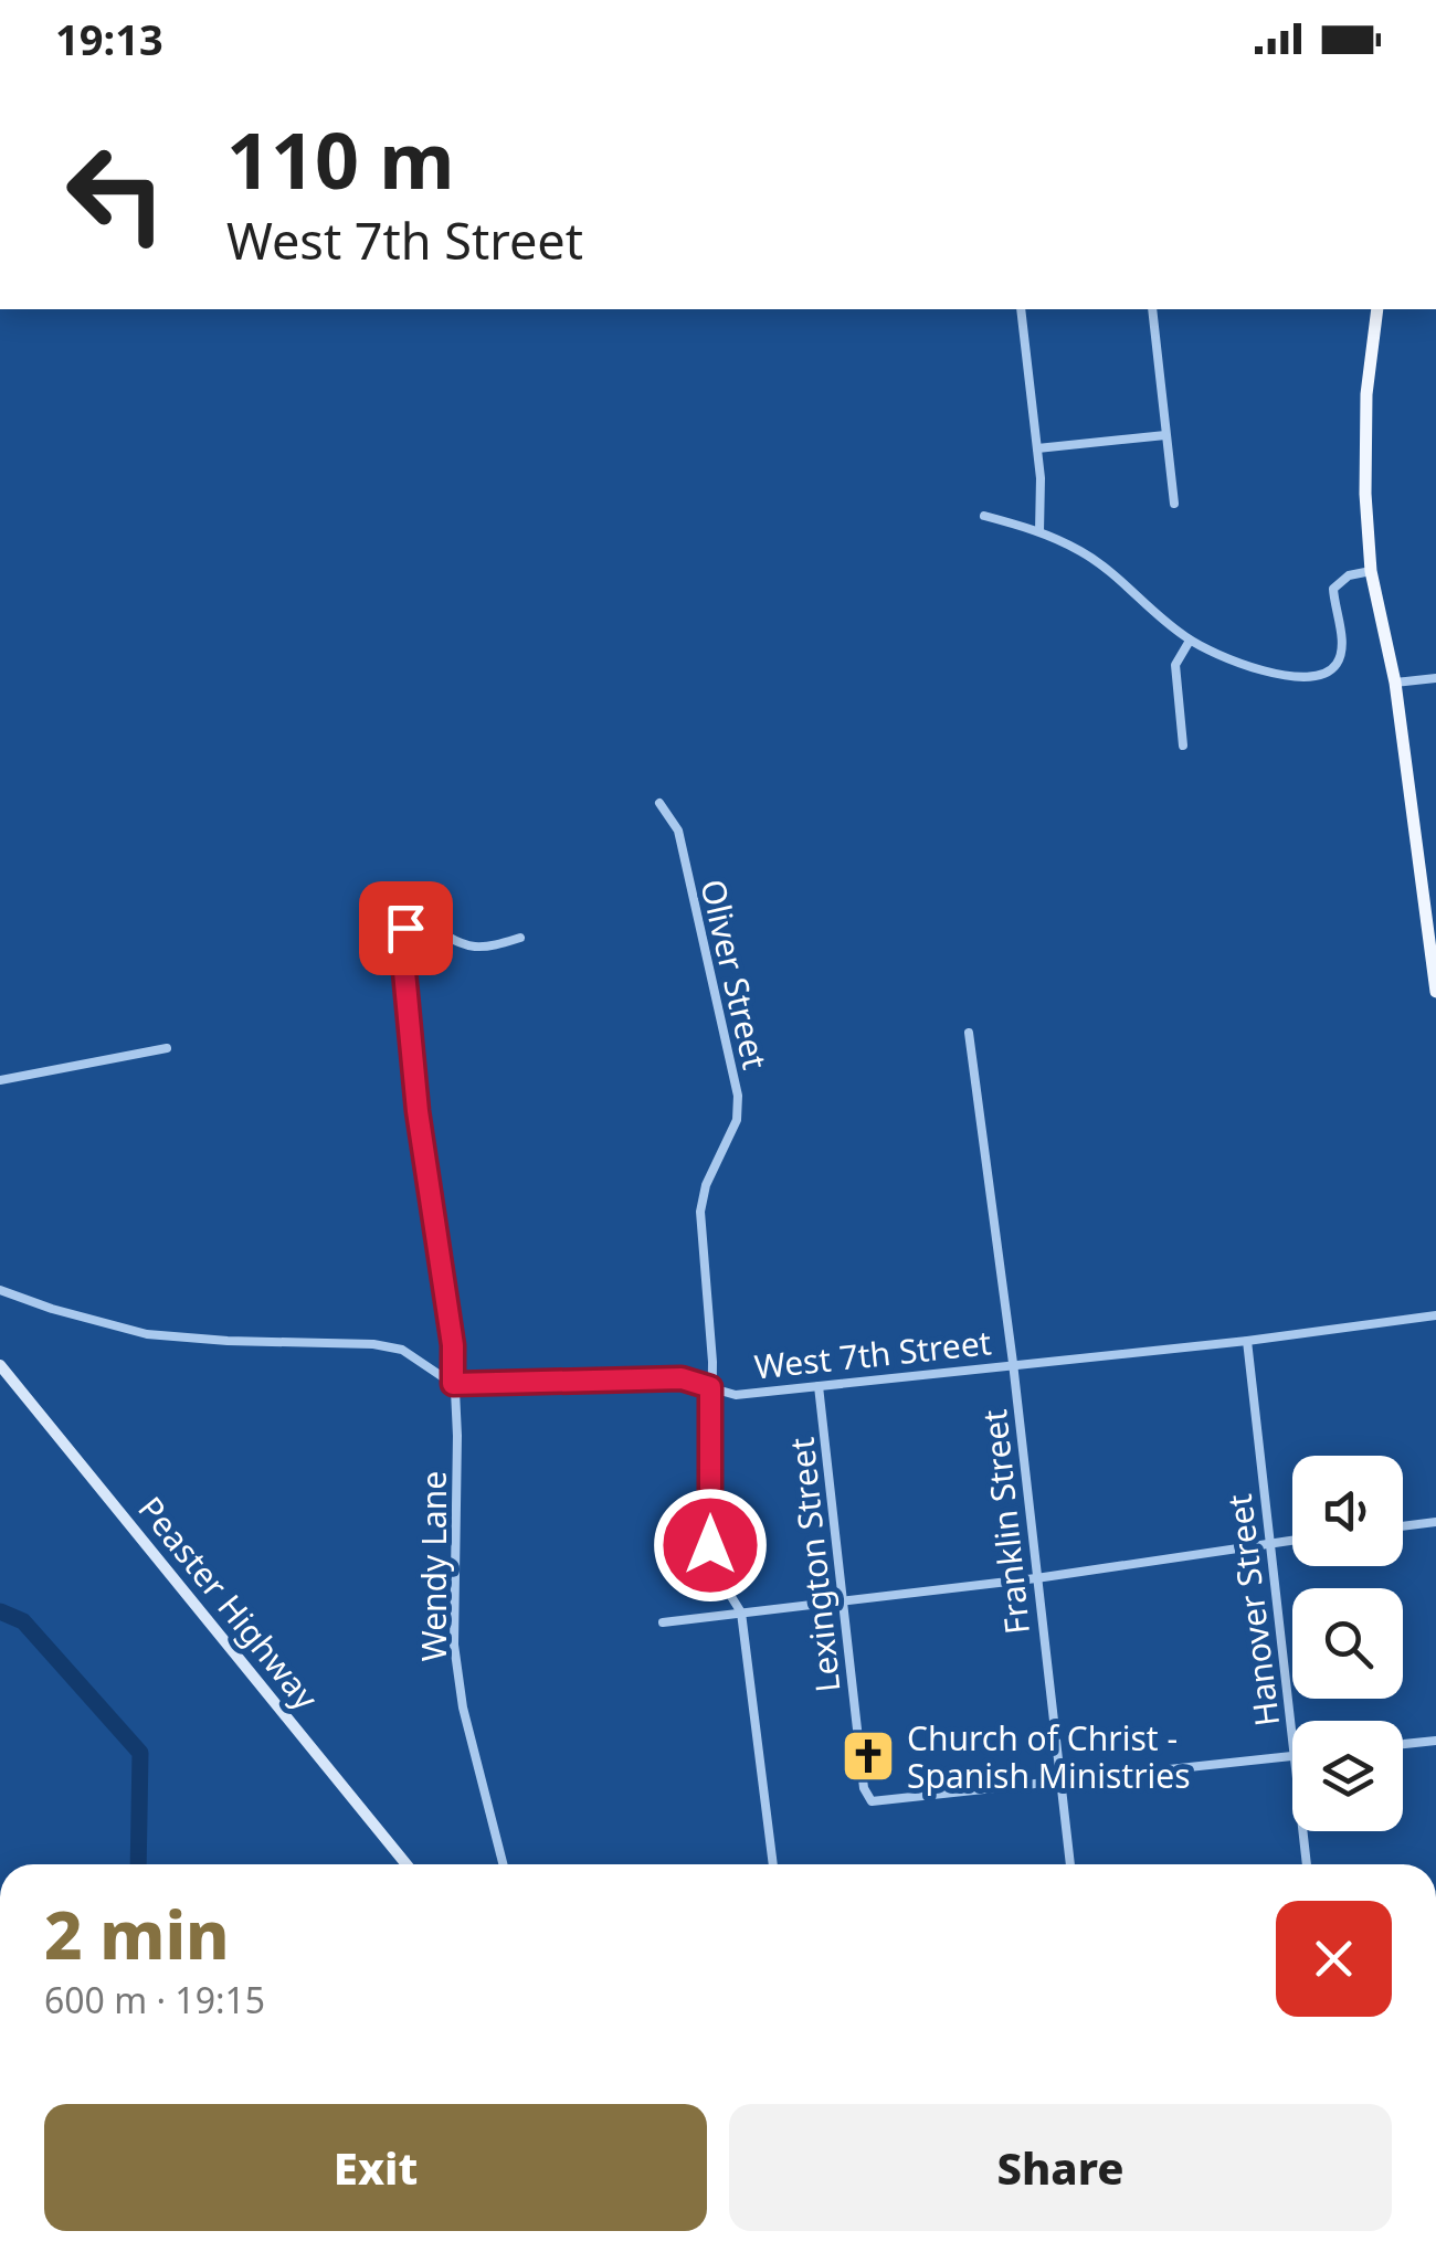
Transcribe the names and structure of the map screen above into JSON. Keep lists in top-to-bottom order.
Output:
{
  "streets": {
    "main road": ["Peaster Highway"],
    "street": [
      "Oliver Street",
      "West 7th Street",
      "Franklin Street",
      "Lexington Street",
      "Wendy Lane",
      "Hanover Street"
    ]
  },
  "crossings": [
    ["Oliver Street", "West 7th Street"],
    ["West 7th Street", "Franklin Street"],
    ["West 7th Street", "Lexington Street"],
    ["West 7th Street", "Wendy Lane"],
    ["West 7th Street", "Hanover Street"],
    ["Franklin Street", "Lexington Street"]
  ],
  "places": {
    "church": ["Church of Christ - Spanish Ministries"]
  },
  "page": {
    "status": "19:13",
    "turn": ["110 m", "West 7th Street"],
    "heading": ["2 min", "600 m · 19:15"],
    "buttons": ["Exit", "Share"]
  }
}
